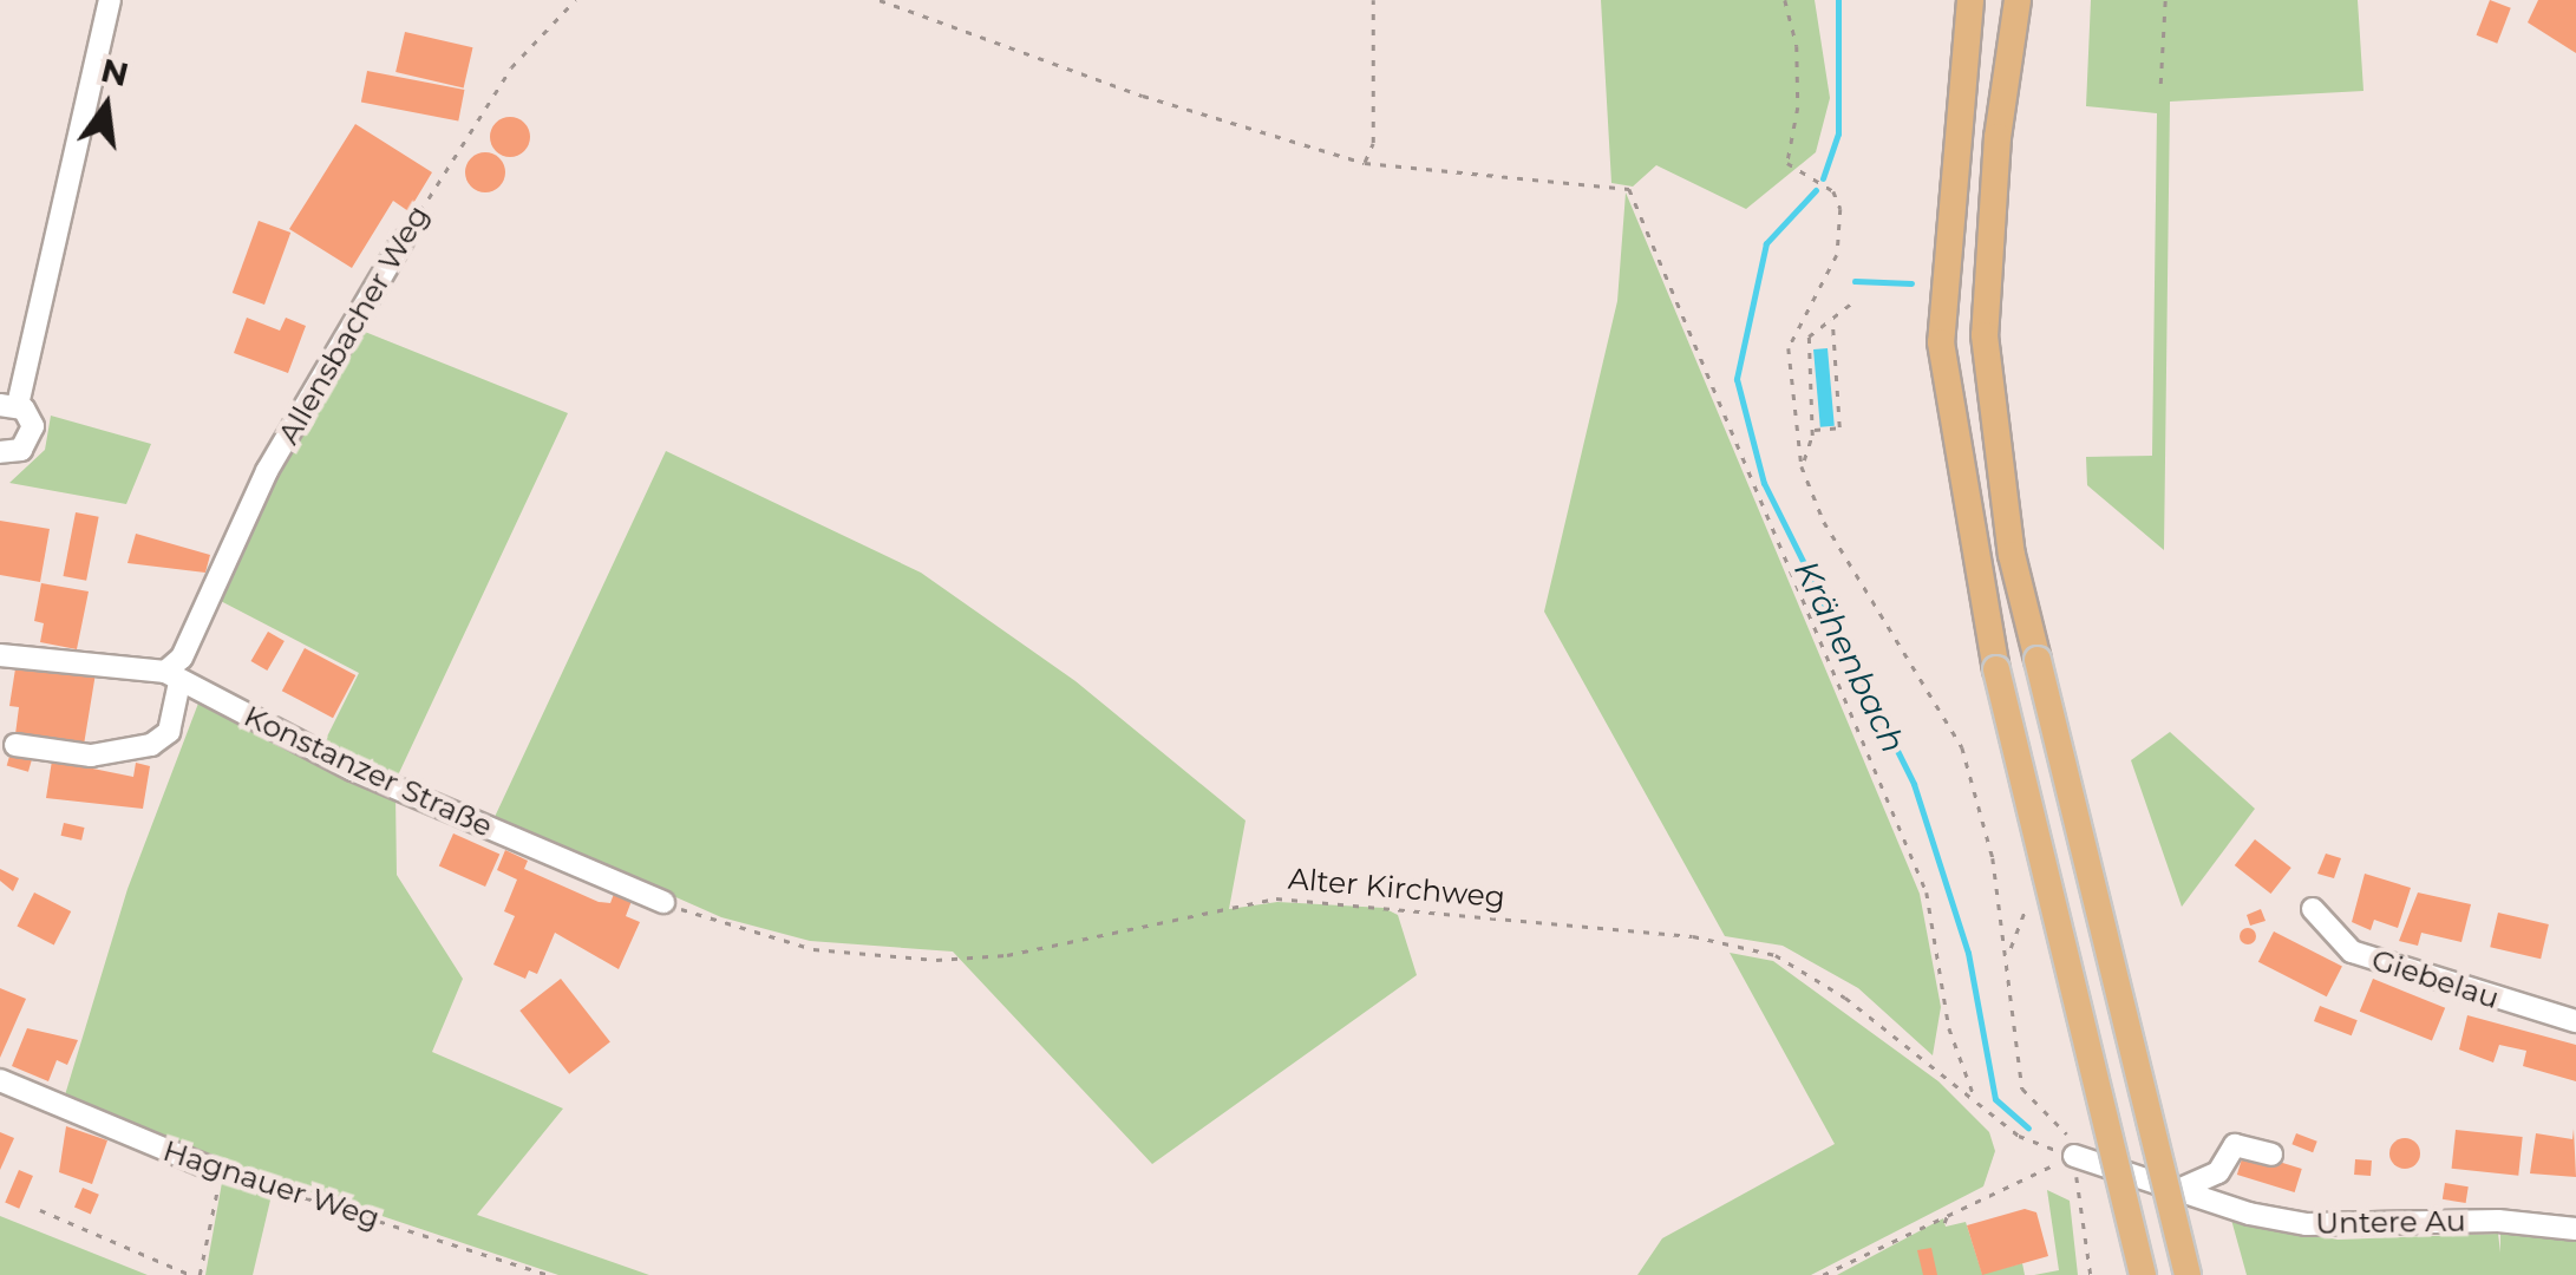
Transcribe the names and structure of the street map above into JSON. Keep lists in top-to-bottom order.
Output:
{
  "streets": {
    "street": [
      "Allensbacher Weg",
      "Konstanzer Straße",
      "Giebelau",
      "Hagnauer Weg",
      "Untere Au"
    ],
    "path": ["Alter Kirchweg"]
  },
  "crossings": [
    ["Allensbacher Weg", "Konstanzer Straße"],
    ["Konstanzer Straße", "Alter Kirchweg"],
    ["Alter Kirchweg", "Untere Au"]
  ],
  "water": ["Krähenbach"],
  "north": "top"
}
